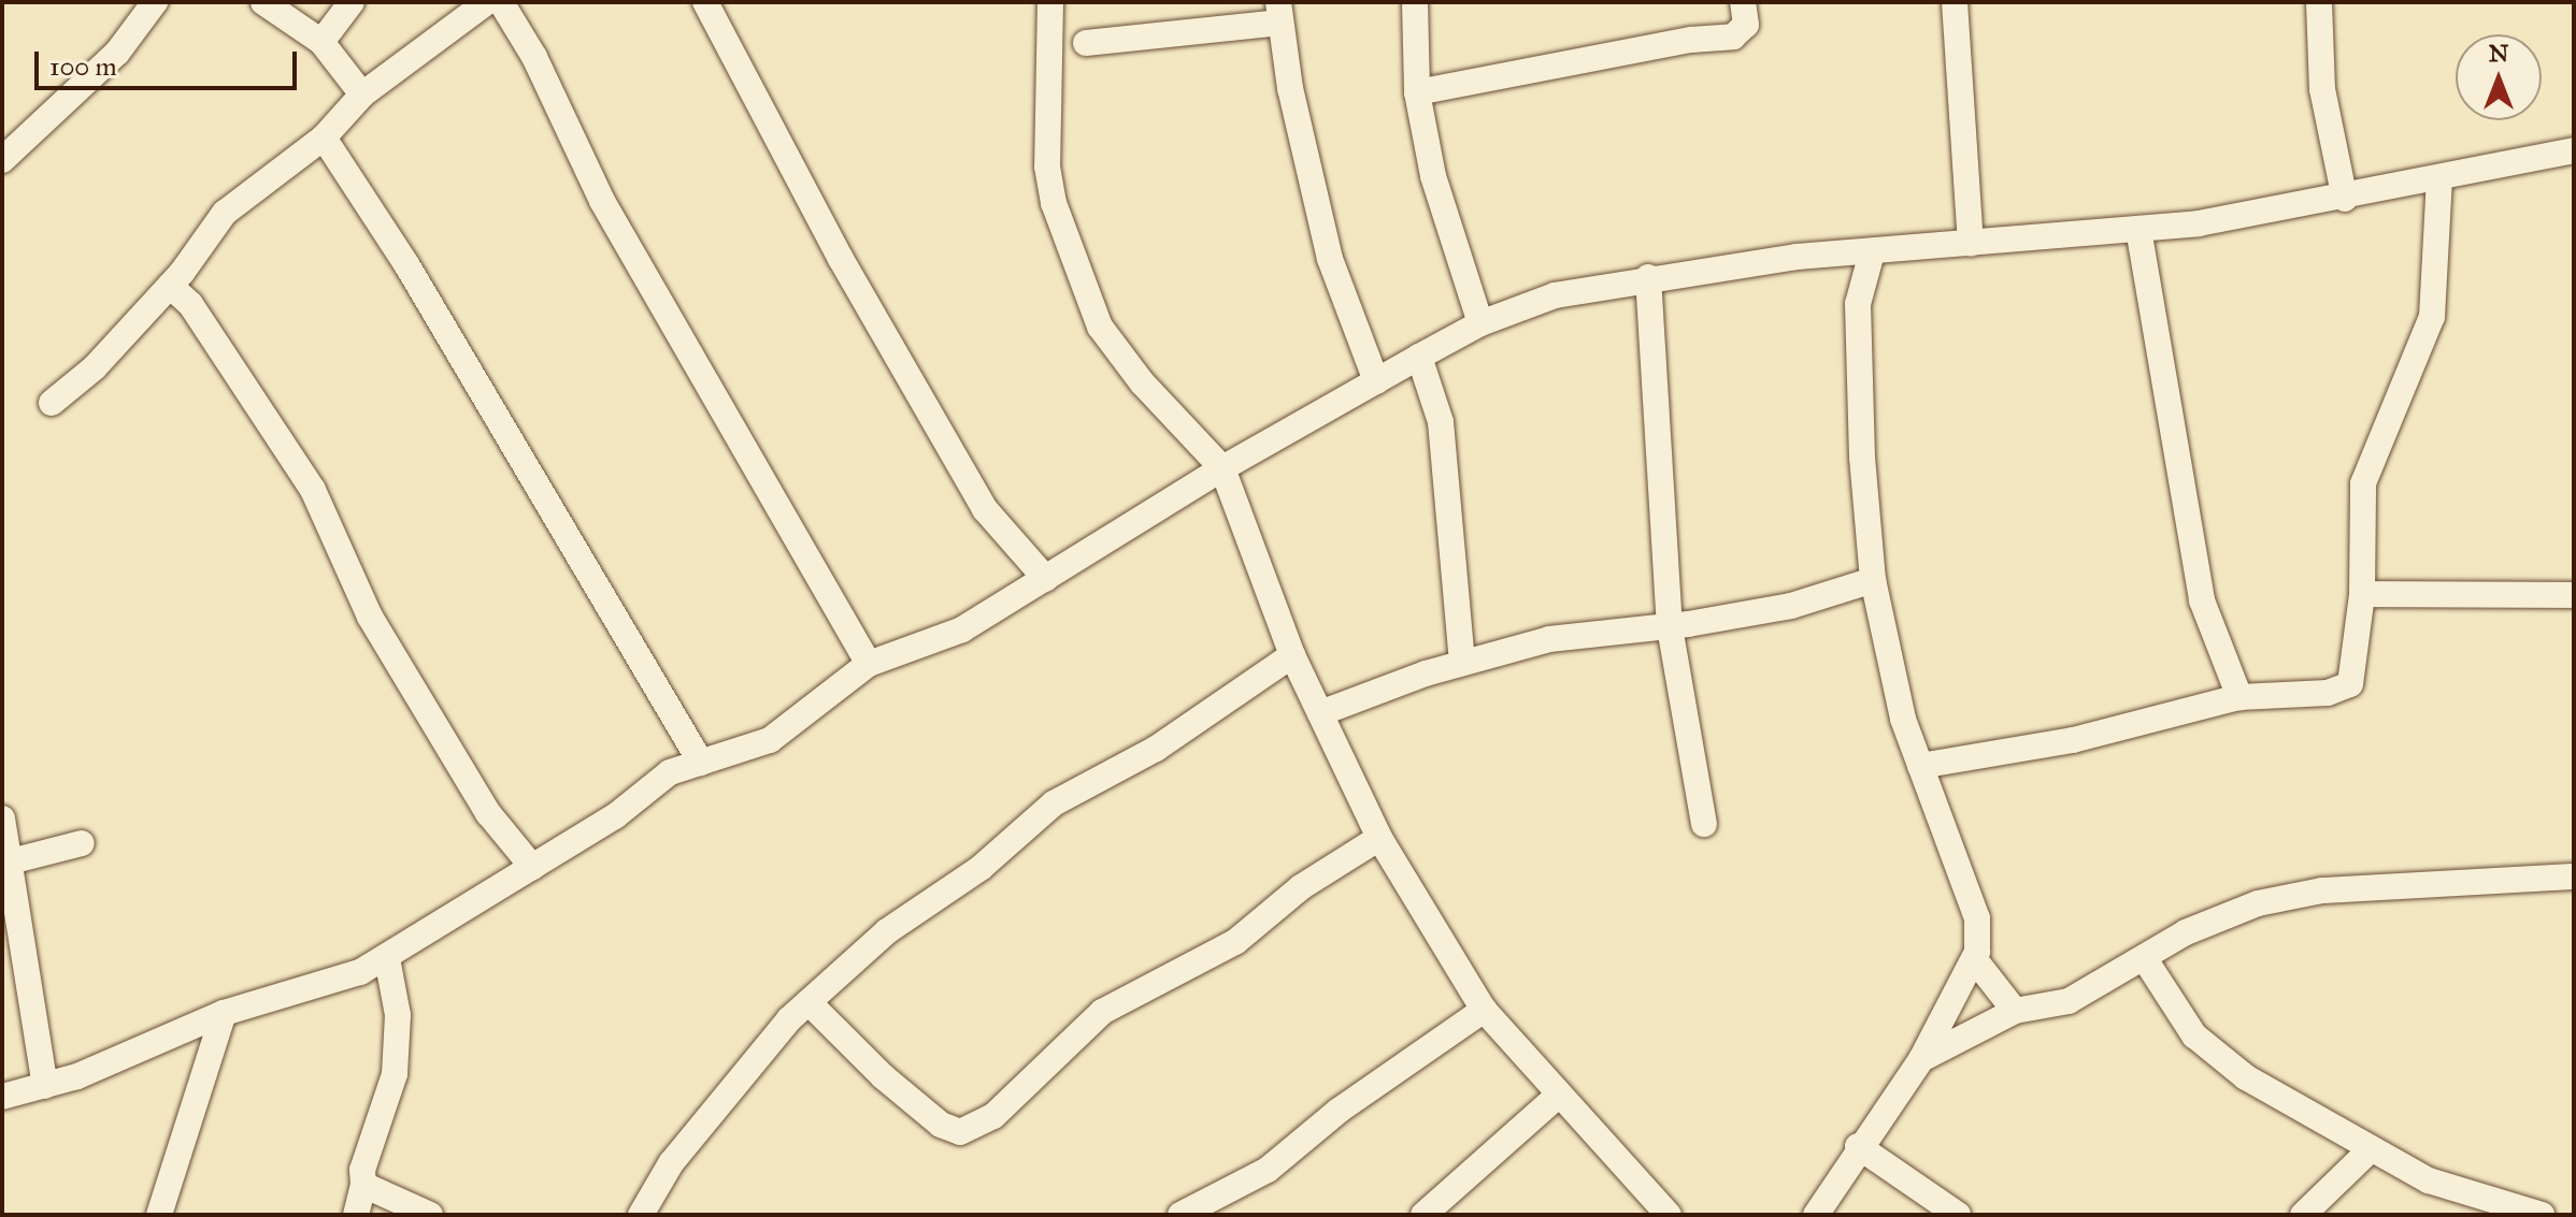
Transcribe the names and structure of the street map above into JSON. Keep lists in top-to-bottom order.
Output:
{
  "scale_bar": "100 m",
  "north": "top"
}
